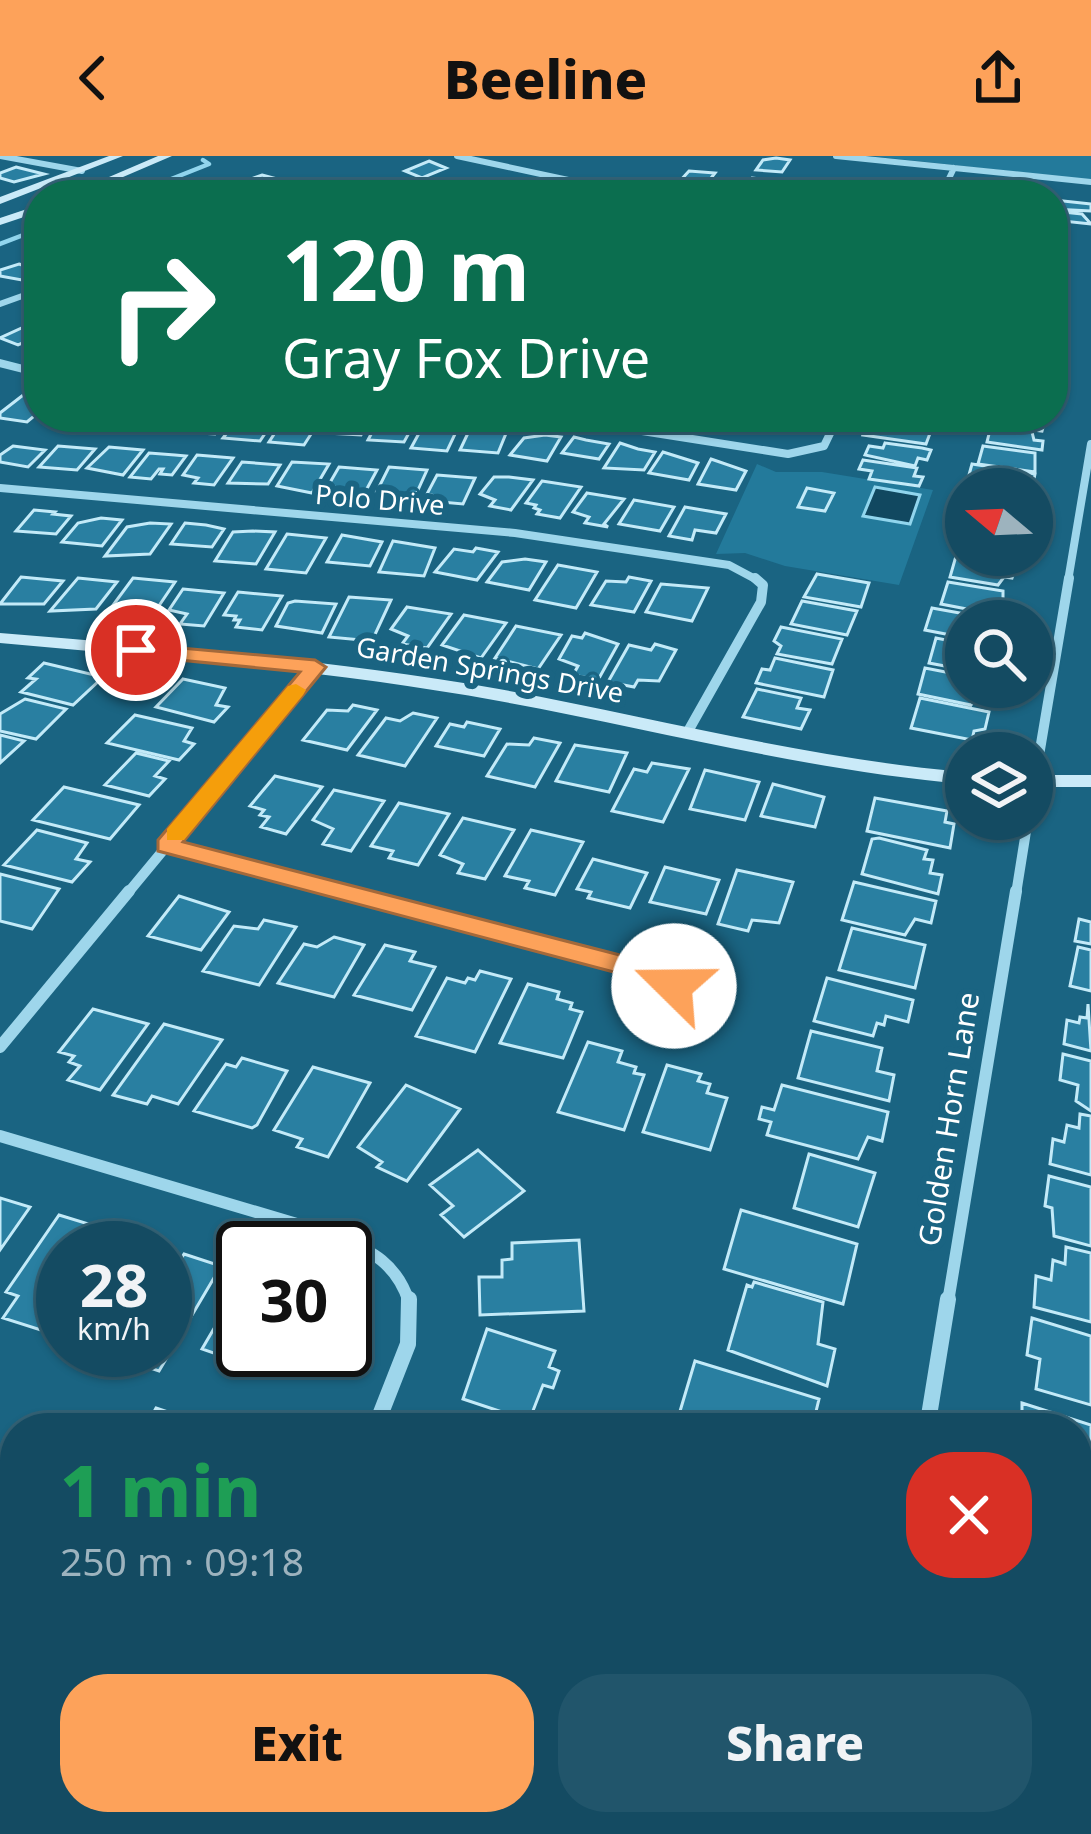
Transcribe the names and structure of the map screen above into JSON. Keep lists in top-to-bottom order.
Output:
{
  "streets": {
    "street": ["Polo Drive", "Garden Springs Drive", "Golden Horn Lane"]
  },
  "crossings": [
    ["Polo Drive", "Garden Springs Drive"]
  ],
  "north": "left",
  "page": {
    "header": "Beeline",
    "turn": ["120 m", "Gray Fox Drive"],
    "speed": "28 km/h",
    "limit": "30",
    "heading": ["1 min", "250 m · 09:18"],
    "buttons": ["Exit", "Share"]
  }
}
